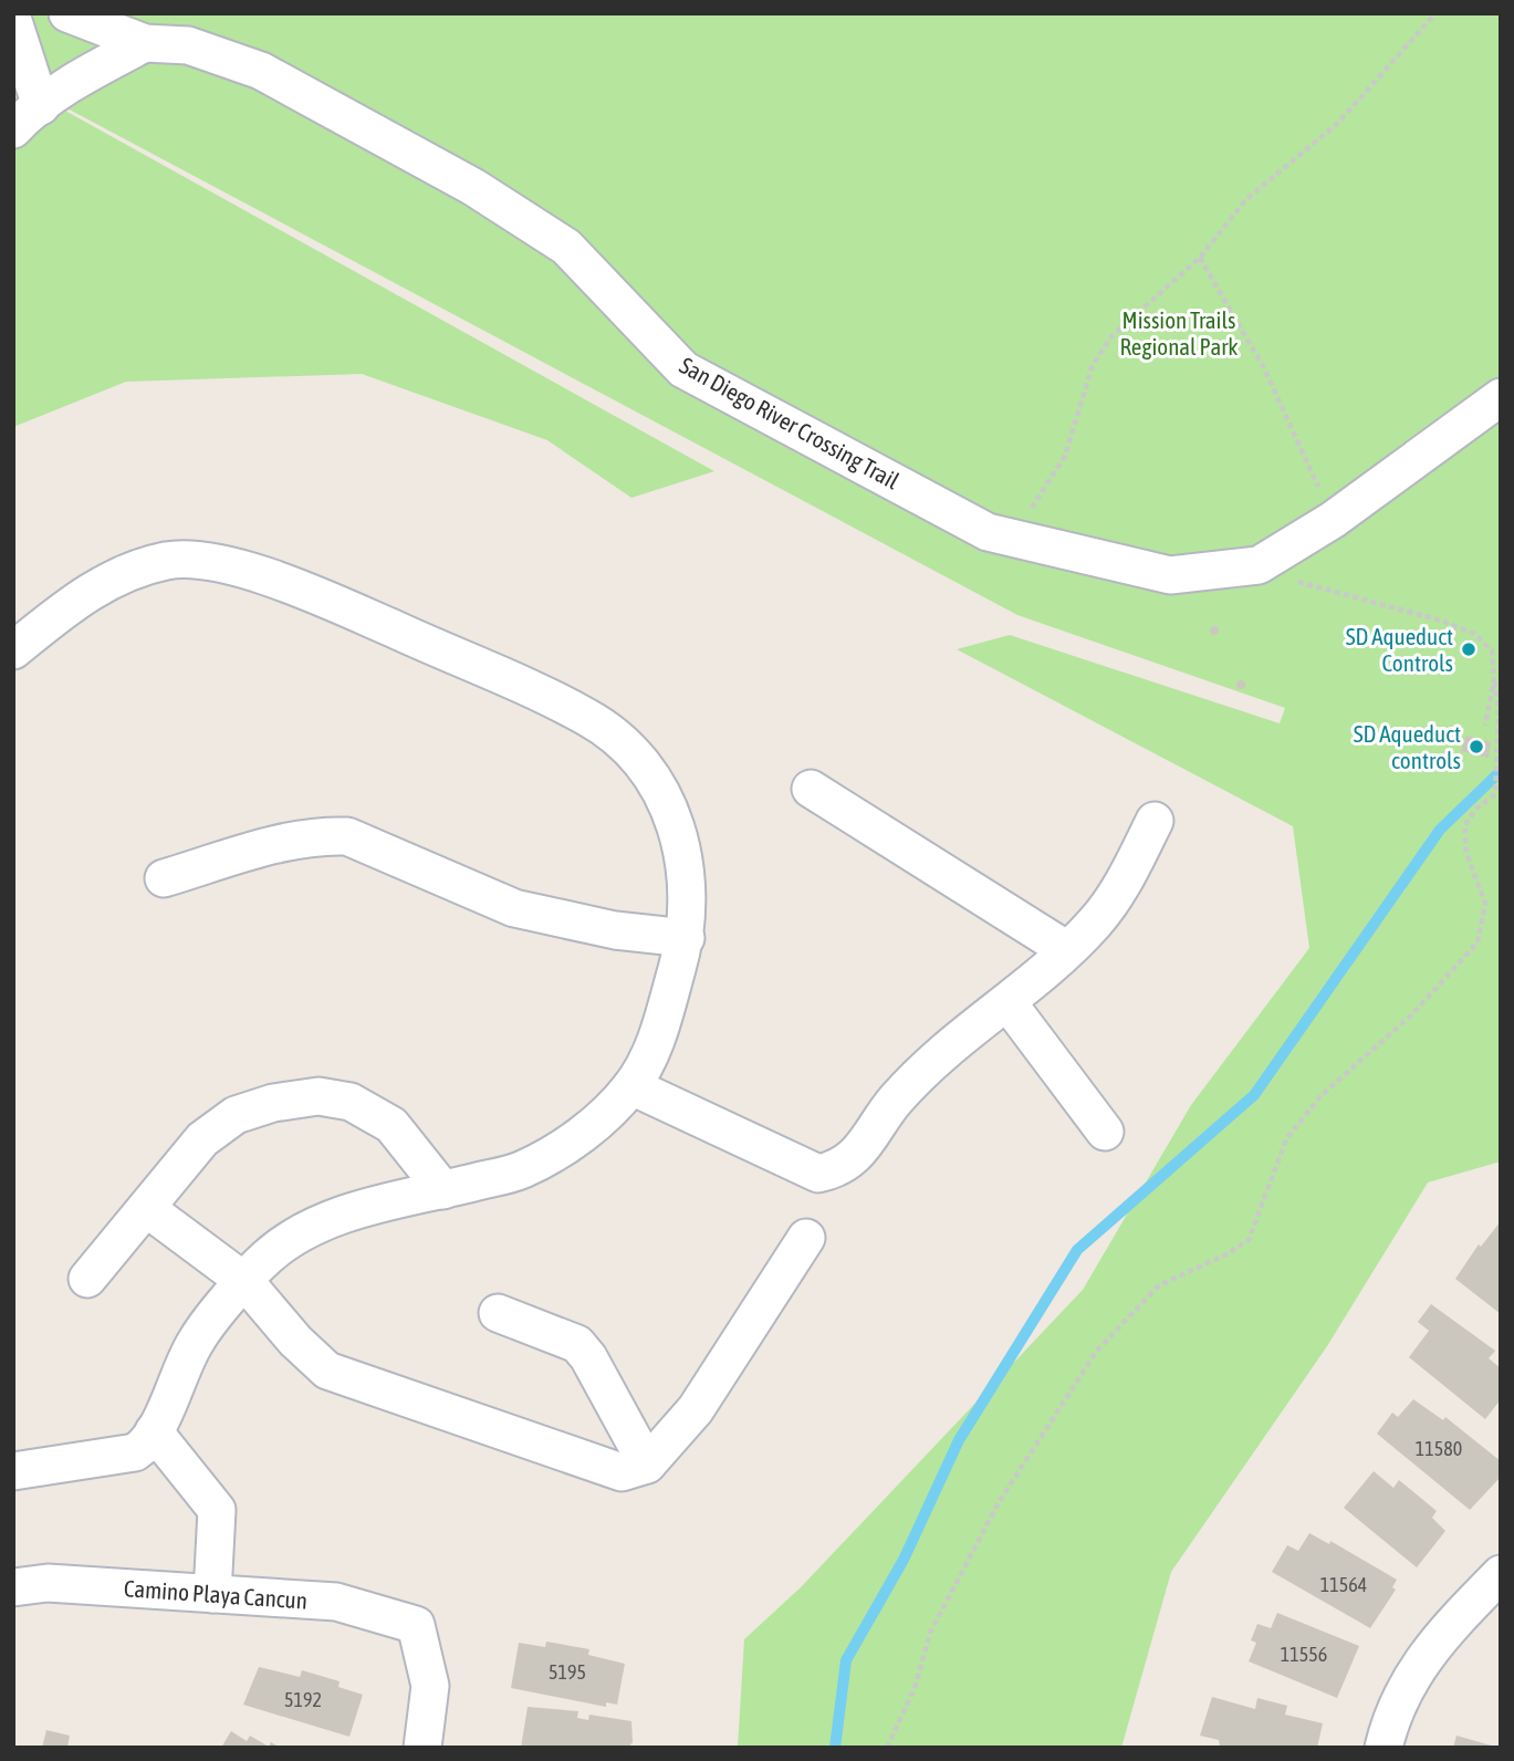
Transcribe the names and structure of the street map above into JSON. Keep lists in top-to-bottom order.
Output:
{
  "streets": {
    "street": ["San Diego River Crossing Trail", "Camino Playa Cancun"]
  },
  "parks": ["Mission Trails Regional Park"],
  "places": ["SD Aqueduct Controls", "SD Aqueduct controls"],
  "house_numbers": [
    "11580",
    "11564",
    "11556",
    "5195",
    "5192"
  ]
}
